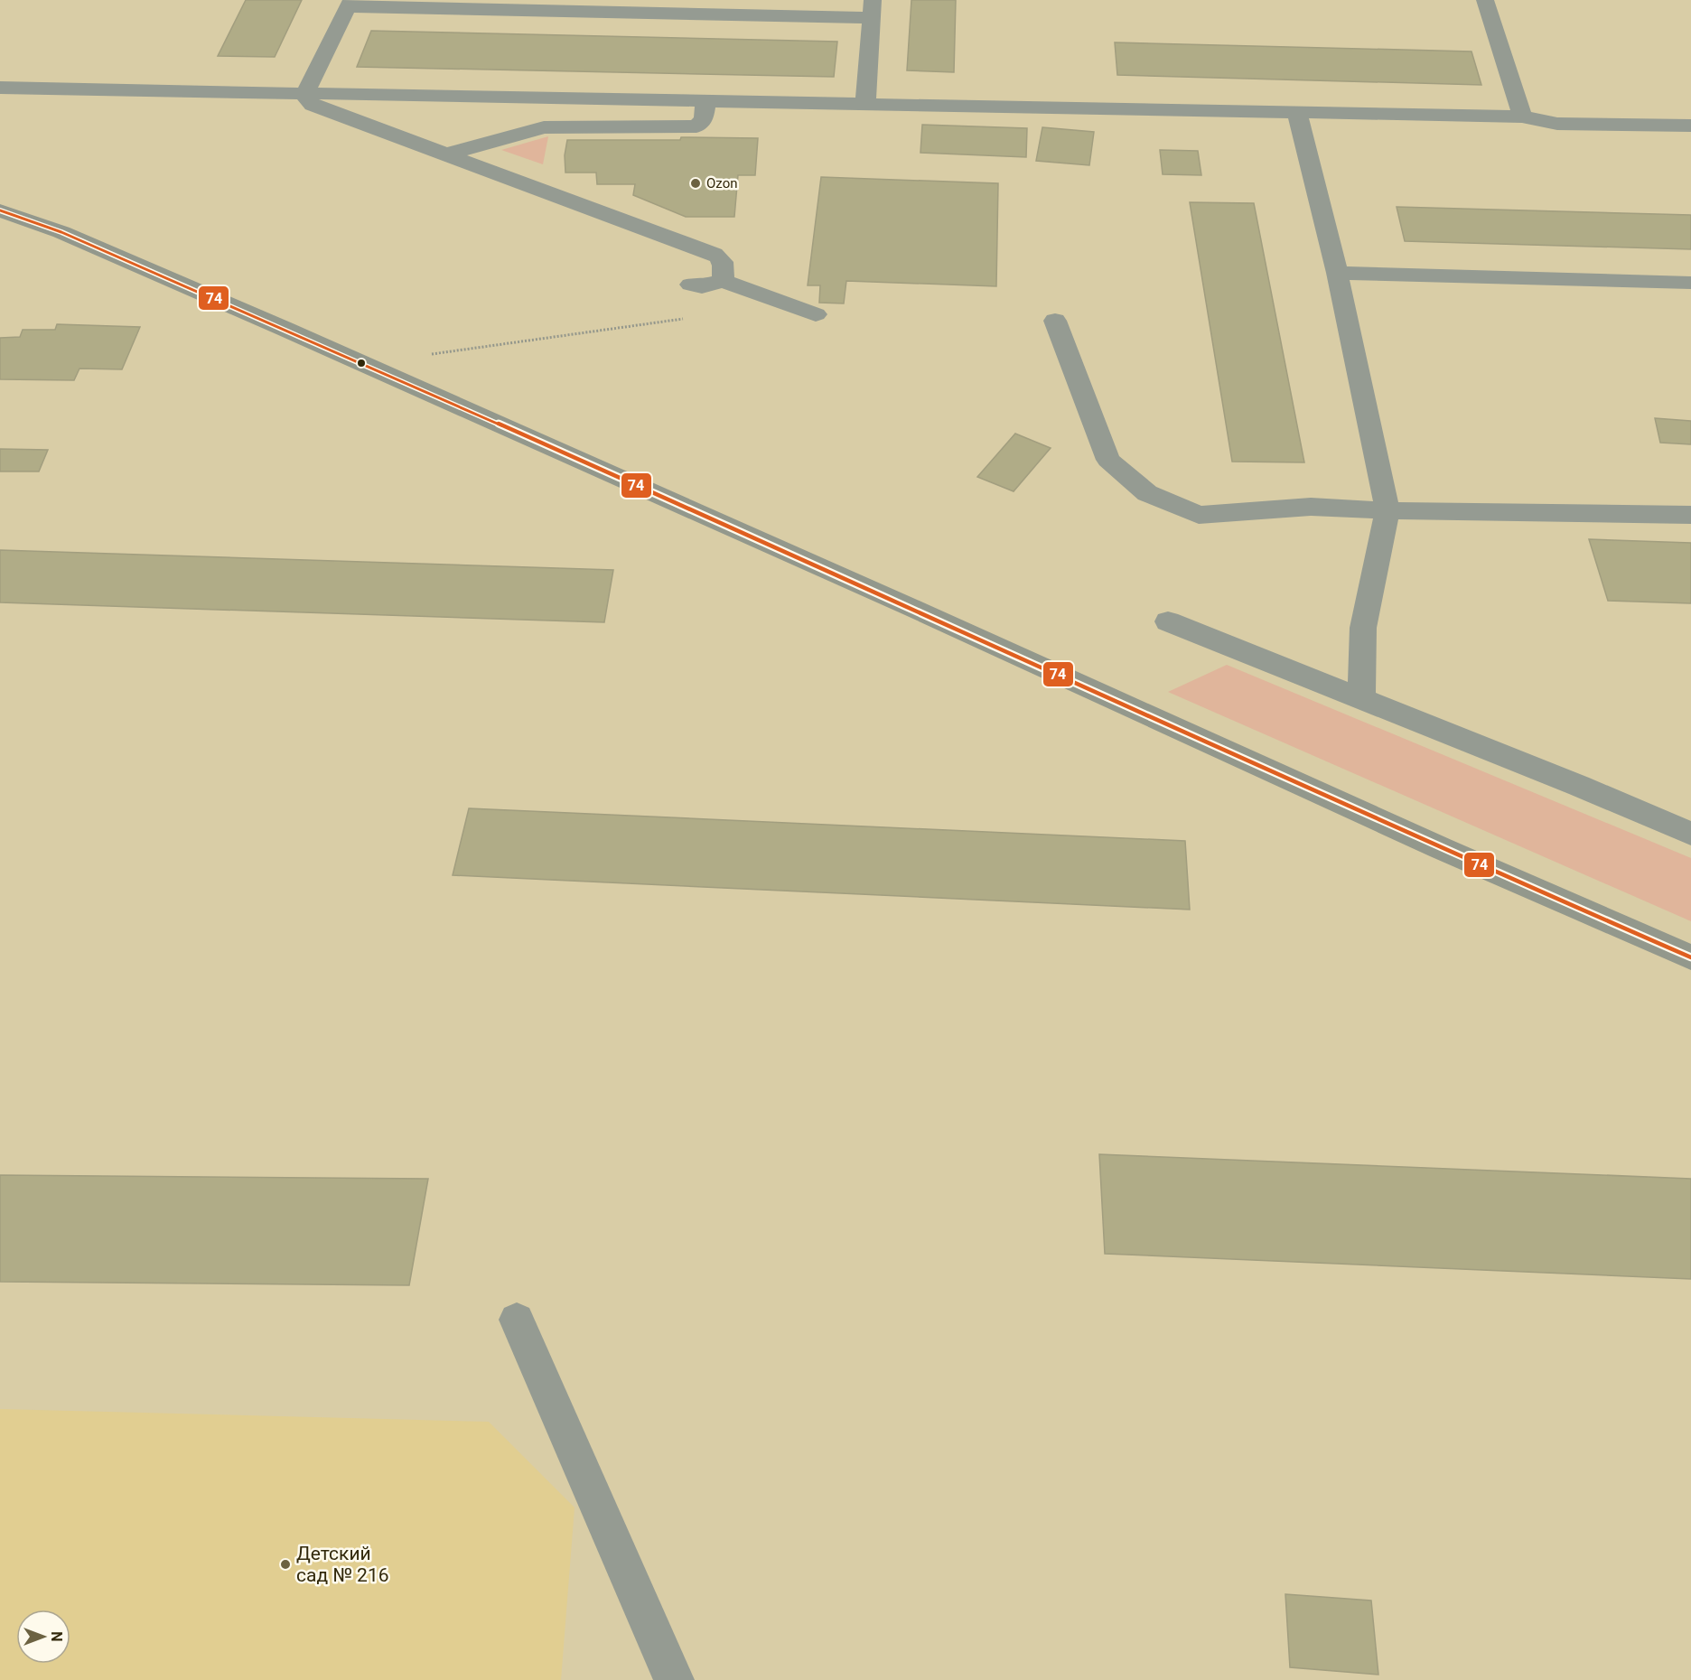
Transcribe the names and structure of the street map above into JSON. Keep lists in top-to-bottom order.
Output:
{
  "places": ["Ozon", "Детский сад № 216"],
  "lines": ["transit line 74"],
  "north": "right"
}
